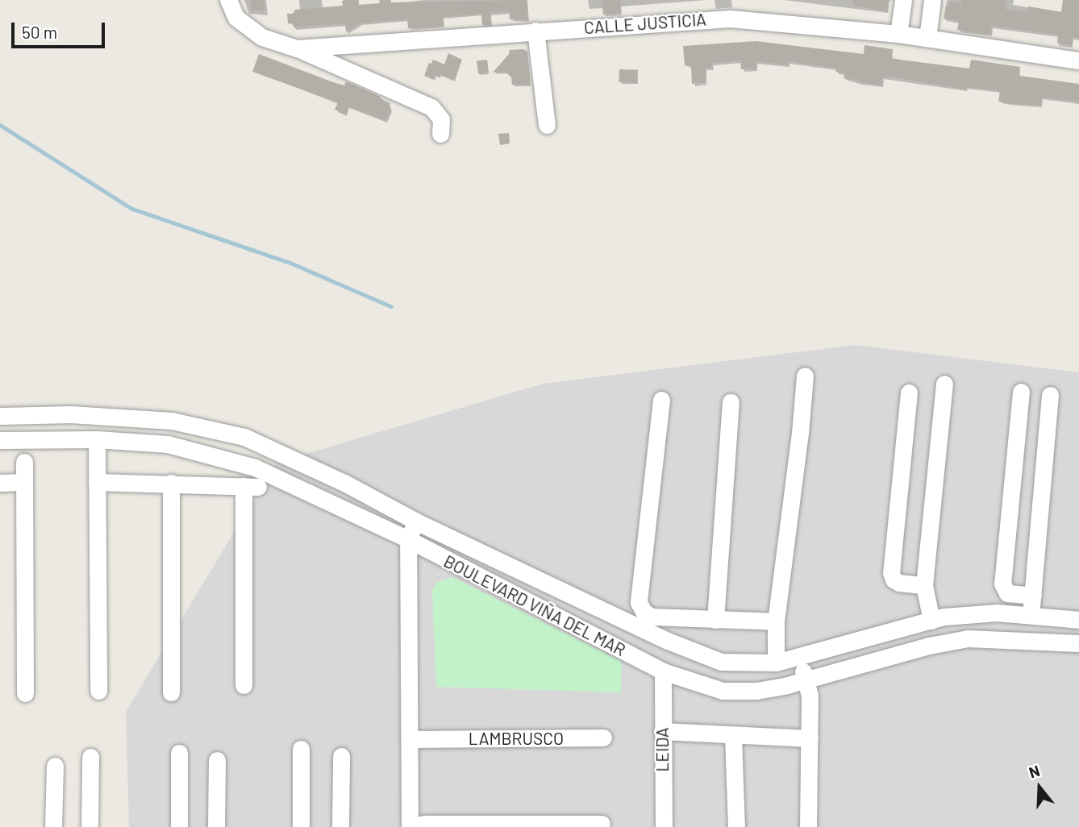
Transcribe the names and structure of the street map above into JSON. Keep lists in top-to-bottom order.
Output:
{
  "streets": {
    "street": [
      "CALLE JUSTICIA",
      "BOULEVARD VIÑA DEL MAR",
      "LAMBRUSCO",
      "LEIDA"
    ]
  },
  "crossings": [
    ["BOULEVARD VIÑA DEL MAR", "LEIDA"]
  ],
  "scale_bar": "50 m",
  "north": "top"
}
